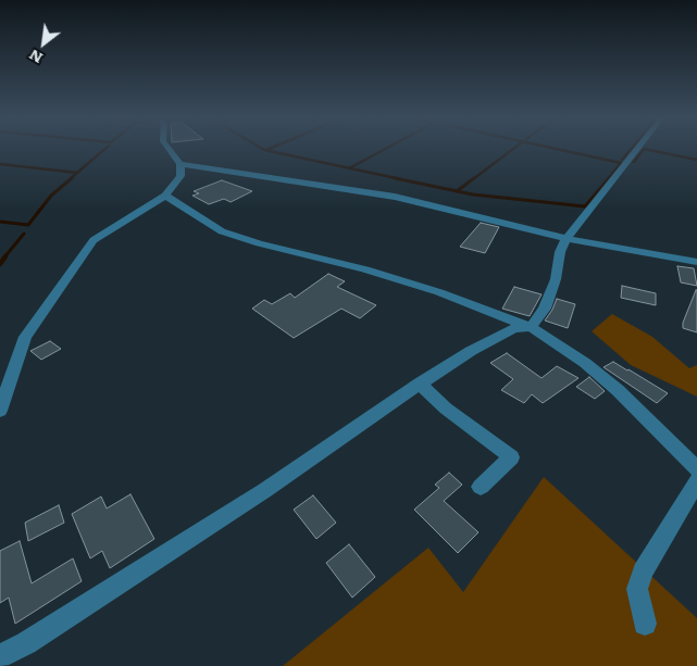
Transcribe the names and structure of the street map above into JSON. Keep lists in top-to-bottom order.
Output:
{
  "north": "bottom left"
}
